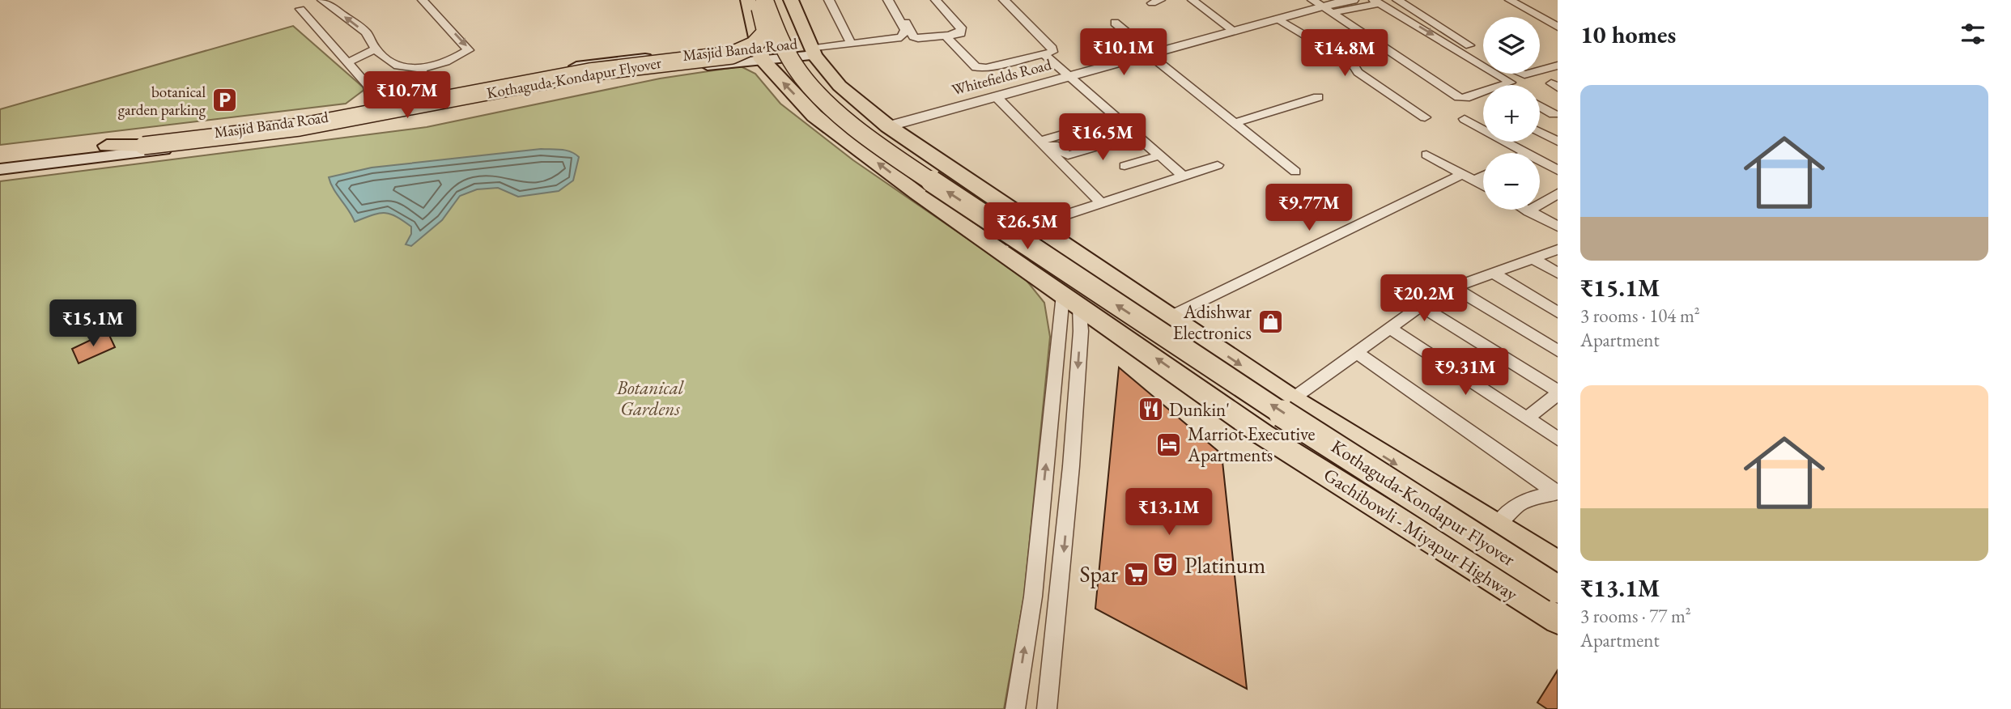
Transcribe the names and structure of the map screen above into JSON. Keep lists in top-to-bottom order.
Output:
{
  "streets": {
    "main road": ["Masjid Banda Road", "Kothaguda-Kondapur Flyover", "Gachibowli - Miyapur Highway"],
    "street": ["Whitefields Road"]
  },
  "crossings": [
    ["Masjid Banda Road", "Kothaguda-Kondapur Flyover"],
    ["Masjid Banda Road", "Gachibowli - Miyapur Highway"]
  ],
  "parks": ["Botanical Gardens"],
  "places": {
    "parking": ["botanical garden parking"],
    "shop": ["Adishwar Electronics"],
    "restaurant": ["Dunkin'"],
    "hotel": ["Marriot Executive Apartments"],
    "theatre": ["Platinum"],
    "supermarket": ["Spar"]
  },
  "page": {
    "heading": "10 homes",
    "map_buttons": ["+", "−"],
    "price": [
      "₹10.1M",
      "₹14.8M",
      "₹10.7M",
      "₹16.5M",
      "₹9.77M",
      "₹26.5M",
      "₹20.2M",
      "₹15.1M",
      "₹9.31M",
      "₹13.1M"
    ],
    "list": [
      {
        "name": "₹15.1M",
        "note": "3 rooms · 104 m² · Apartment"
      },
      {
        "name": "₹13.1M",
        "note": "3 rooms · 77 m² · Apartment"
      }
    ]
  }
}
